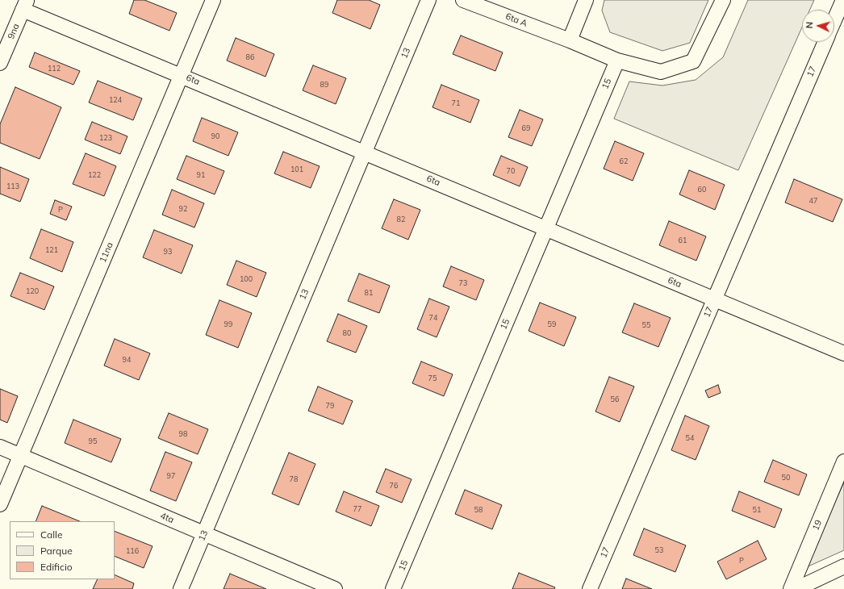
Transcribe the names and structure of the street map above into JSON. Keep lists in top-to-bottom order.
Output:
{
  "streets": {
    "street": [
      "6ta A",
      "9na",
      "13",
      "17",
      "6ta",
      "15",
      "11na",
      "4ta",
      "19"
    ]
  },
  "crossings": [
    ["6ta A", "15"],
    ["9na", "6ta"],
    ["13", "6ta"],
    ["13", "4ta"],
    ["17", "6ta"],
    ["6ta", "15"],
    ["6ta", "11na"],
    ["11na", "4ta"]
  ],
  "house_numbers": [
    "86",
    "112",
    "89",
    "124",
    "71",
    "69",
    "90",
    "123",
    "62",
    "101",
    "70",
    "122",
    "91",
    "113",
    "60",
    "47",
    "92",
    "P",
    "82",
    "61",
    "121",
    "93",
    "100",
    "73",
    "120",
    "81",
    "74",
    "99",
    "59",
    "55",
    "80",
    "94",
    "75",
    "56",
    "79",
    "98",
    "54",
    "95",
    "97",
    "50",
    "78",
    "76",
    "77",
    "58",
    "51",
    "53",
    "116",
    "P"
  ],
  "legend": ["Calle", "Parque", "Edificio"],
  "north": "left"
}
